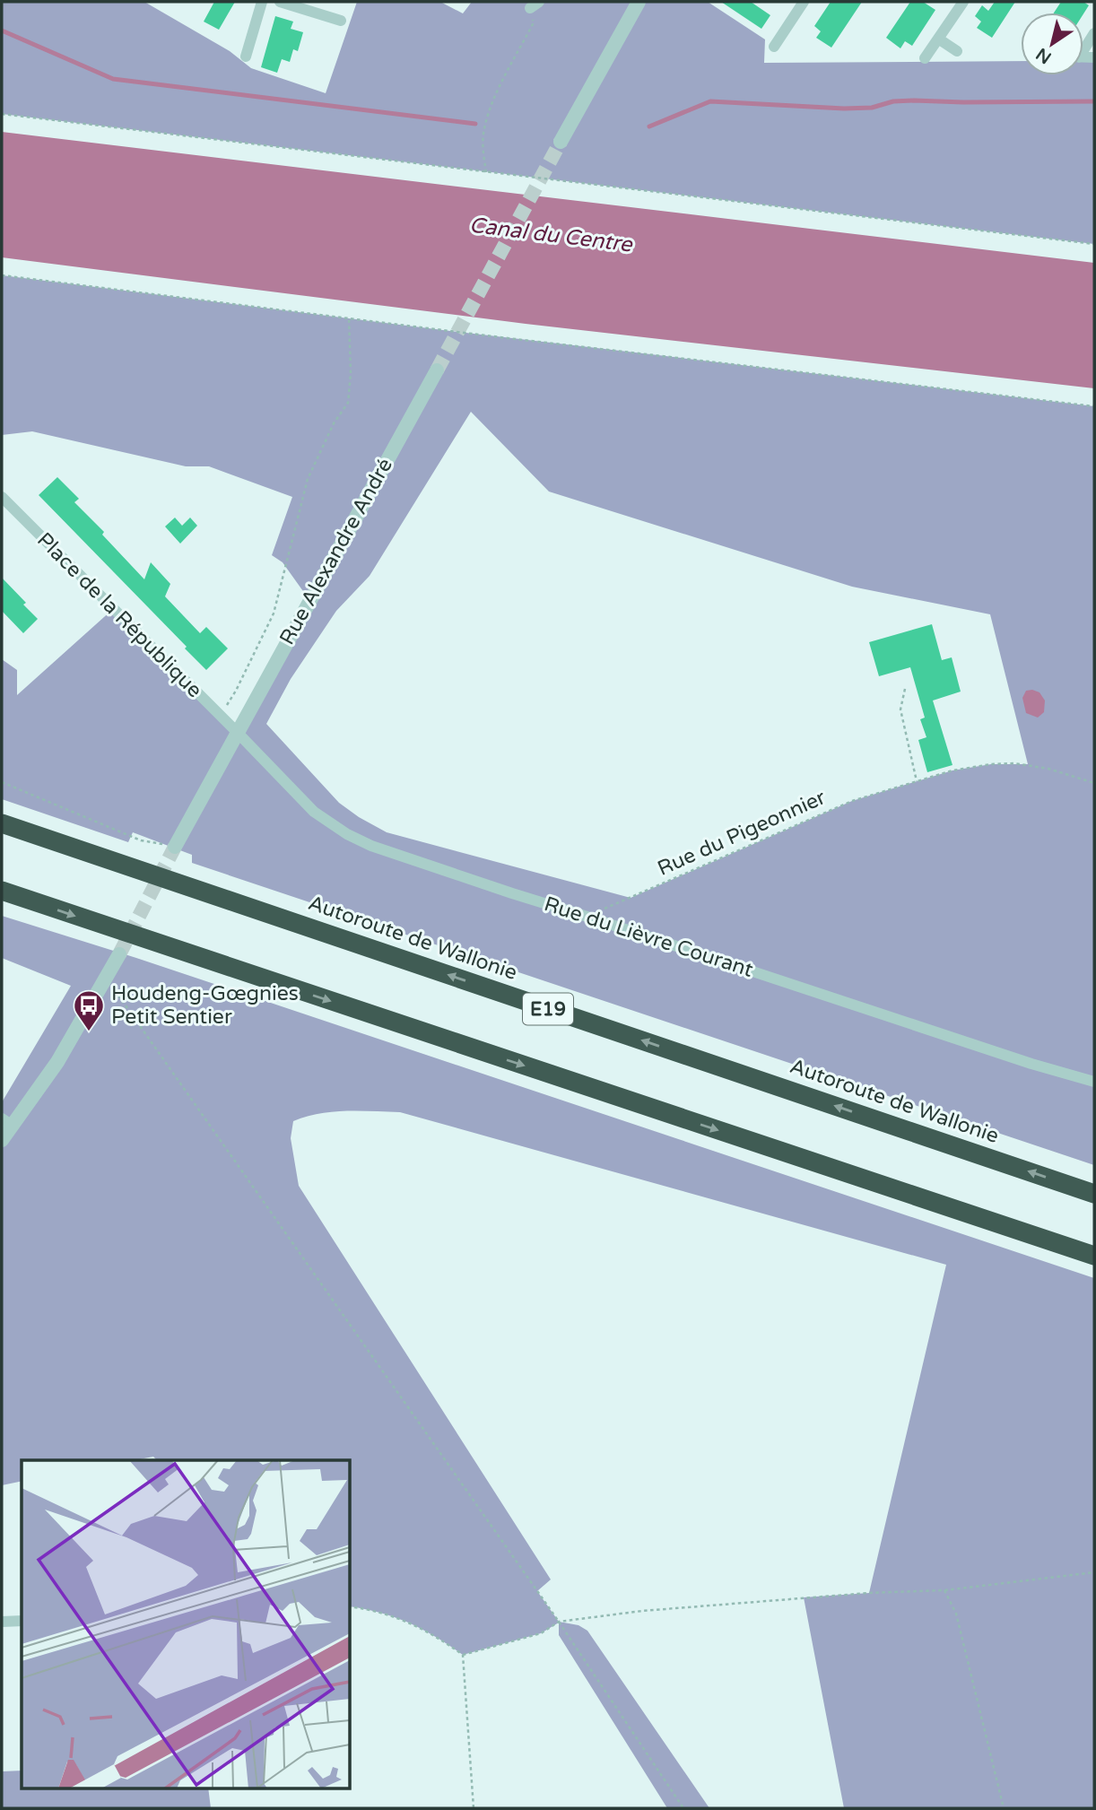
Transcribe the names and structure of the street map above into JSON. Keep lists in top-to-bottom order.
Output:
{
  "streets": {
    "highway": ["Autoroute de Wallonie", "E19"],
    "street": ["Rue Alexandre André", "Place de la République", "Rue du Lièvre Courant"],
    "path": ["Rue du Pigeonnier"]
  },
  "crossings": [
    ["Rue Alexandre André", "Place de la République"],
    ["Rue Alexandre André", "Rue du Lièvre Courant"],
    ["Place de la République", "Rue du Lièvre Courant"],
    ["Rue du Pigeonnier", "Rue du Lièvre Courant"]
  ],
  "water": ["Canal du Centre"],
  "places": {
    "bus stop": ["Houdeng-Gœgnies Petit Sentier"]
  },
  "north": "bottom left"
}
